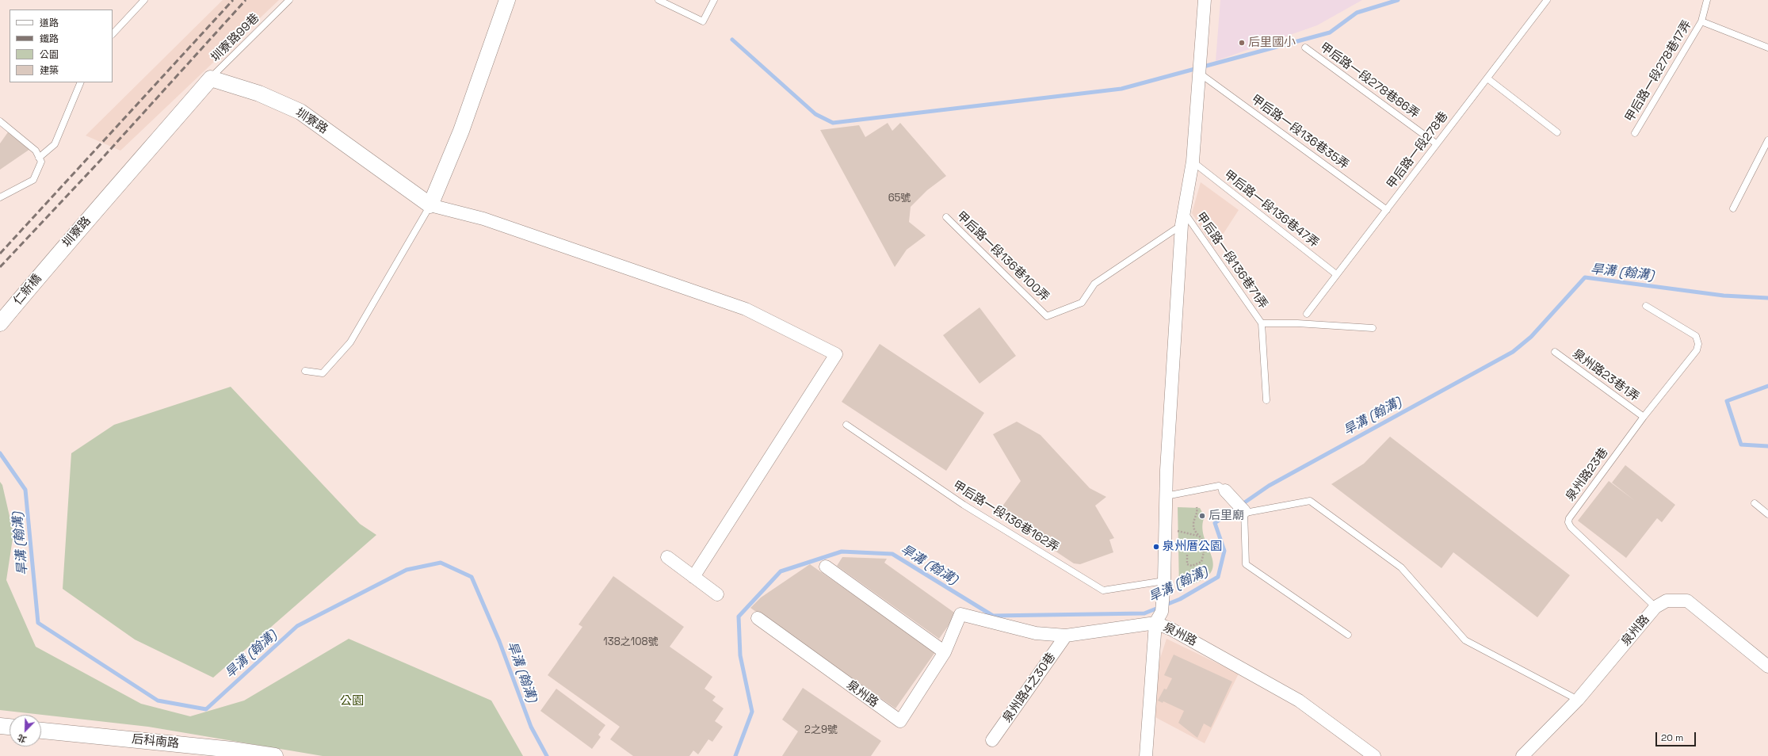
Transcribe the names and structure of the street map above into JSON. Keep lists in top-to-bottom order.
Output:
{
  "streets": {
    "street": [
      "圳寮路",
      "仁新橋",
      "泉州路",
      "泉州路4之30巷",
      "后科南路"
    ],
    "lane": [
      "圳寮路99巷",
      "甲后路一段278巷17弄",
      "甲后路一段278巷86弄",
      "甲后路一段136巷35弄",
      "甲后路一段278巷",
      "甲后路一段136巷47弄",
      "甲后路一段136巷100弄",
      "甲后路一段136巷71弄",
      "泉州路23巷1弄",
      "泉州路23巷",
      "甲后路一段136巷162弄"
    ]
  },
  "crossings": [
    ["圳寮路99巷", "圳寮路"],
    ["甲后路一段278巷86弄", "甲后路一段278巷"],
    ["圳寮路", "仁新橋"],
    ["甲后路一段136巷35弄", "甲后路一段278巷"],
    ["甲后路一段278巷", "甲后路一段136巷47弄"],
    ["泉州路23巷1弄", "泉州路23巷"],
    ["泉州路23巷", "泉州路"],
    ["泉州路", "泉州路4之30巷"]
  ],
  "water": ["旱溝 (翰溝)"],
  "parks": ["公園"],
  "places": ["后里國小", "后里廟", "泉州厝公園"],
  "house_numbers": ["65號", "138之108號", "2之9號"],
  "legend": [
    "道路",
    "鐵路",
    "公園",
    "建築"
  ],
  "scale_bar": "20 m",
  "north": "bottom left"
}
